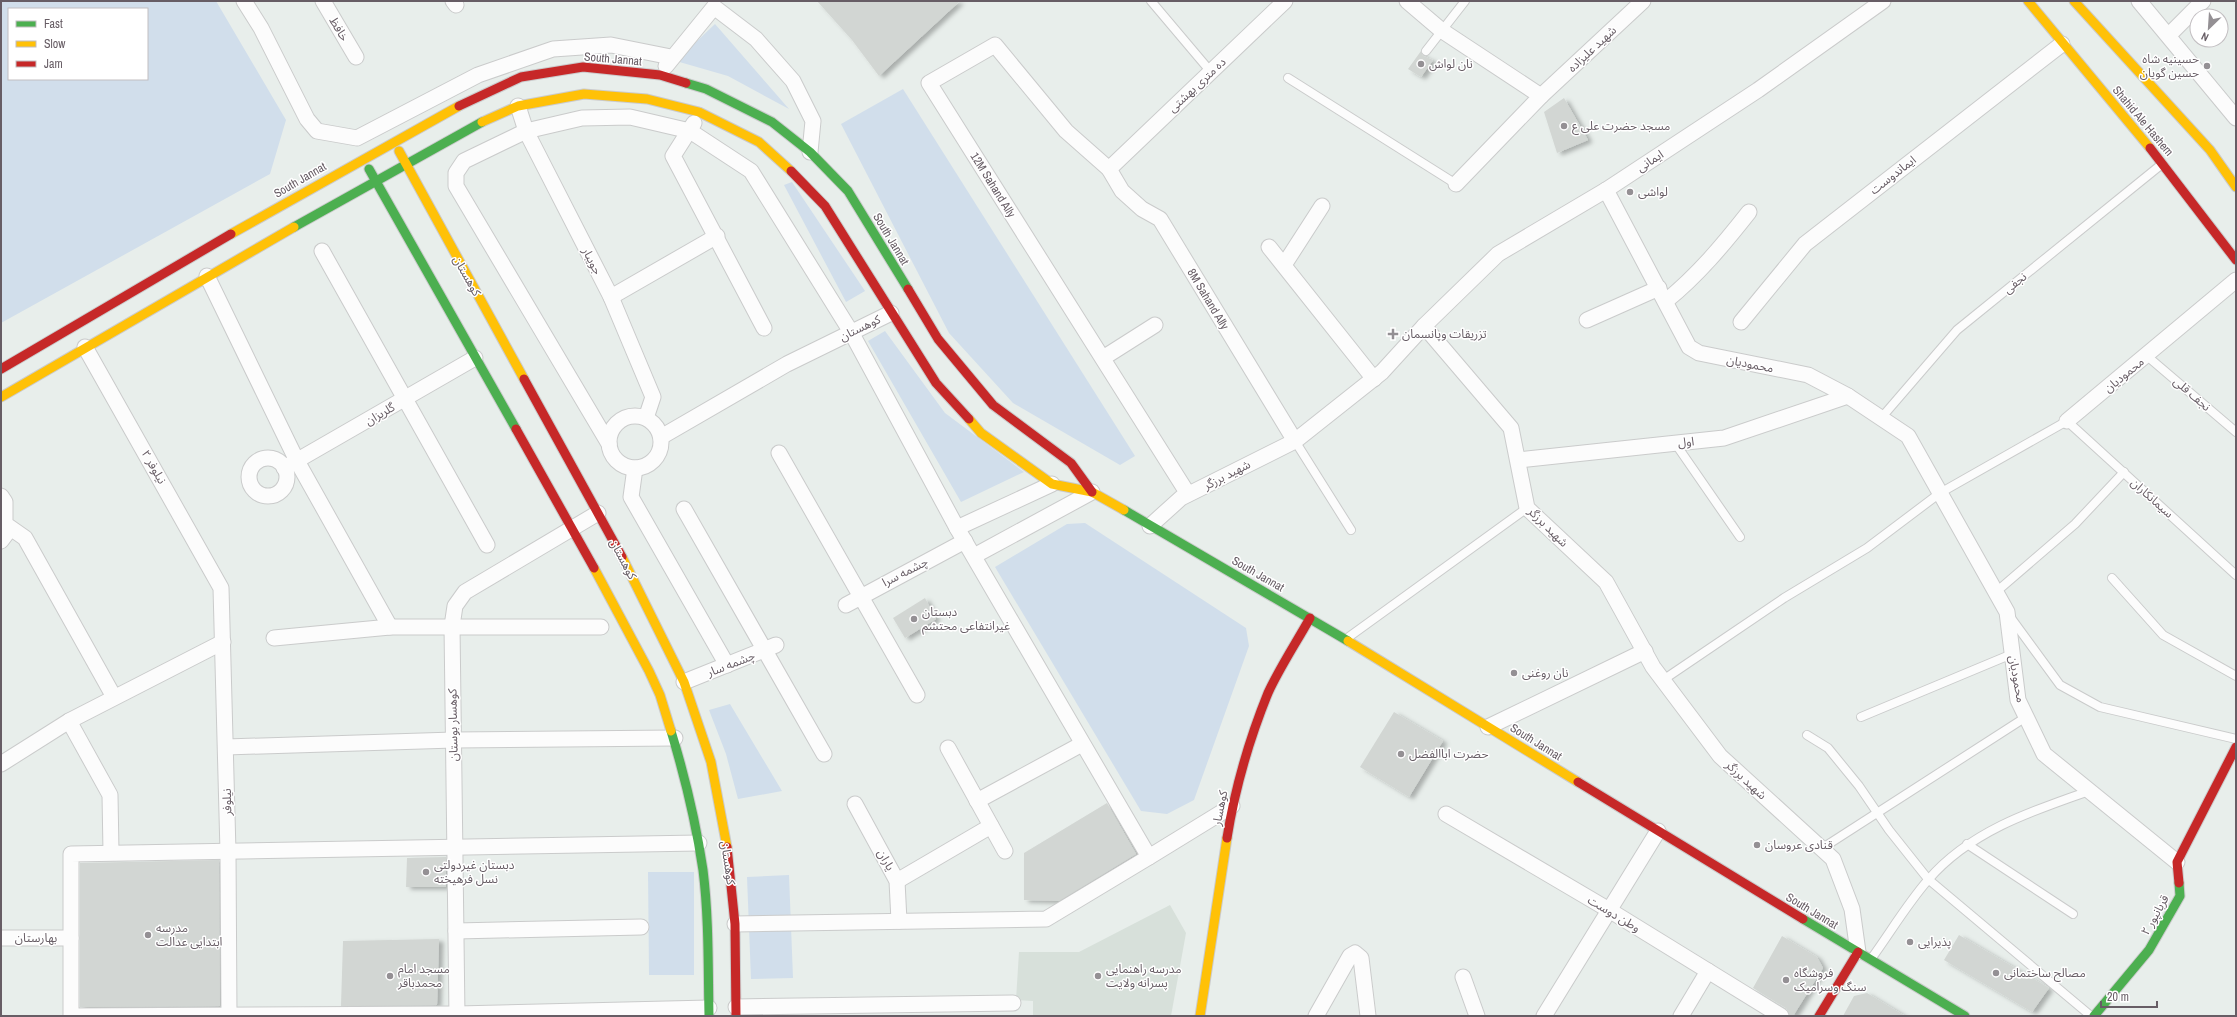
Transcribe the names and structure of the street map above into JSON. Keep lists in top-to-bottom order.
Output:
{
  "streets": {
    "main road": [
      "South Jannat",
      "Shahid Ale Hashem",
      "کوهستان",
      "کوهسار",
      "قربانپور ۲"
    ],
    "street": [
      "خافظ",
      "شهید علیزاده",
      "ده متری بهشتی",
      "ایمانی",
      "ایماندوست",
      "12M Sahand Ally",
      "جویبار",
      "8M Sahand Ally",
      "محمودیان",
      "گلریزان",
      "اول",
      "نیلوفر ۲",
      "شهید برزگر",
      "چشمه‌ سرا",
      "چشمه سار",
      "کوهسار بوستان",
      "نیلوفر",
      "یاران",
      "وطن دوست",
      "بهارستان"
    ],
    "lane": ["نجفی", "نجف قلی", "سیمانکاران"]
  },
  "crossings": [
    ["South Jannat", "جویبار"],
    ["South Jannat", "کوهستان"],
    ["South Jannat", "نیلوفر ۲"],
    ["South Jannat", "شهید برزگر"],
    ["South Jannat", "کوهسار"],
    ["ده متری بهشتی", "12M Sahand Ally"],
    ["ده متری بهشتی", "8M Sahand Ally"],
    ["Shahid Ale Hashem", "ایماندوست"],
    ["Shahid Ale Hashem", "نجفی"],
    ["ایمانی", "محمودیان"],
    ["ایمانی", "شهید برزگر"],
    ["12M Sahand Ally", "8M Sahand Ally"],
    ["12M Sahand Ally", "شهید برزگر"],
    ["جویبار", "کوهستان"],
    ["کوهستان", "چشمه سار"],
    ["کوهستان", "کوهسار بوستان"],
    ["نجفی", "محمودیان"],
    ["8M Sahand Ally", "شهید برزگر"],
    ["محمودیان", "نجف قلی"],
    ["محمودیان", "اول"],
    ["محمودیان", "شهید برزگر"],
    ["محمودیان", "سیمانکاران"],
    ["محمودیان", "قربانپور ۲"],
    ["اول", "شهید برزگر"],
    ["نیلوفر ۲", "نیلوفر"]
  ],
  "places": {
    "other": [
      "نان لواش",
      "حسینیه شاه حسین گویان",
      "مسجد حضرت علی ع",
      "لواشی",
      "دبستان غیرانتفاعی محتشم",
      "نان روغنی",
      "حضرت اباالفضل",
      "قنادی عروسان",
      "دبستان غیردولتی نسل فرهیخته",
      "مدرسه ابتدایی عدالت",
      "پذیرایی",
      "مصالح ساختمانی",
      "مسجد امام محمدباقر",
      "مدرسه راهنمایی پسرانه ولایت",
      "فروشگاه سنگ وسرامیک"
    ],
    "health": ["تزریقات وپانسمان"]
  },
  "legend": ["Fast", "Slow", "Jam"],
  "scale_bar": "20 m",
  "north": "bottom left"
}
